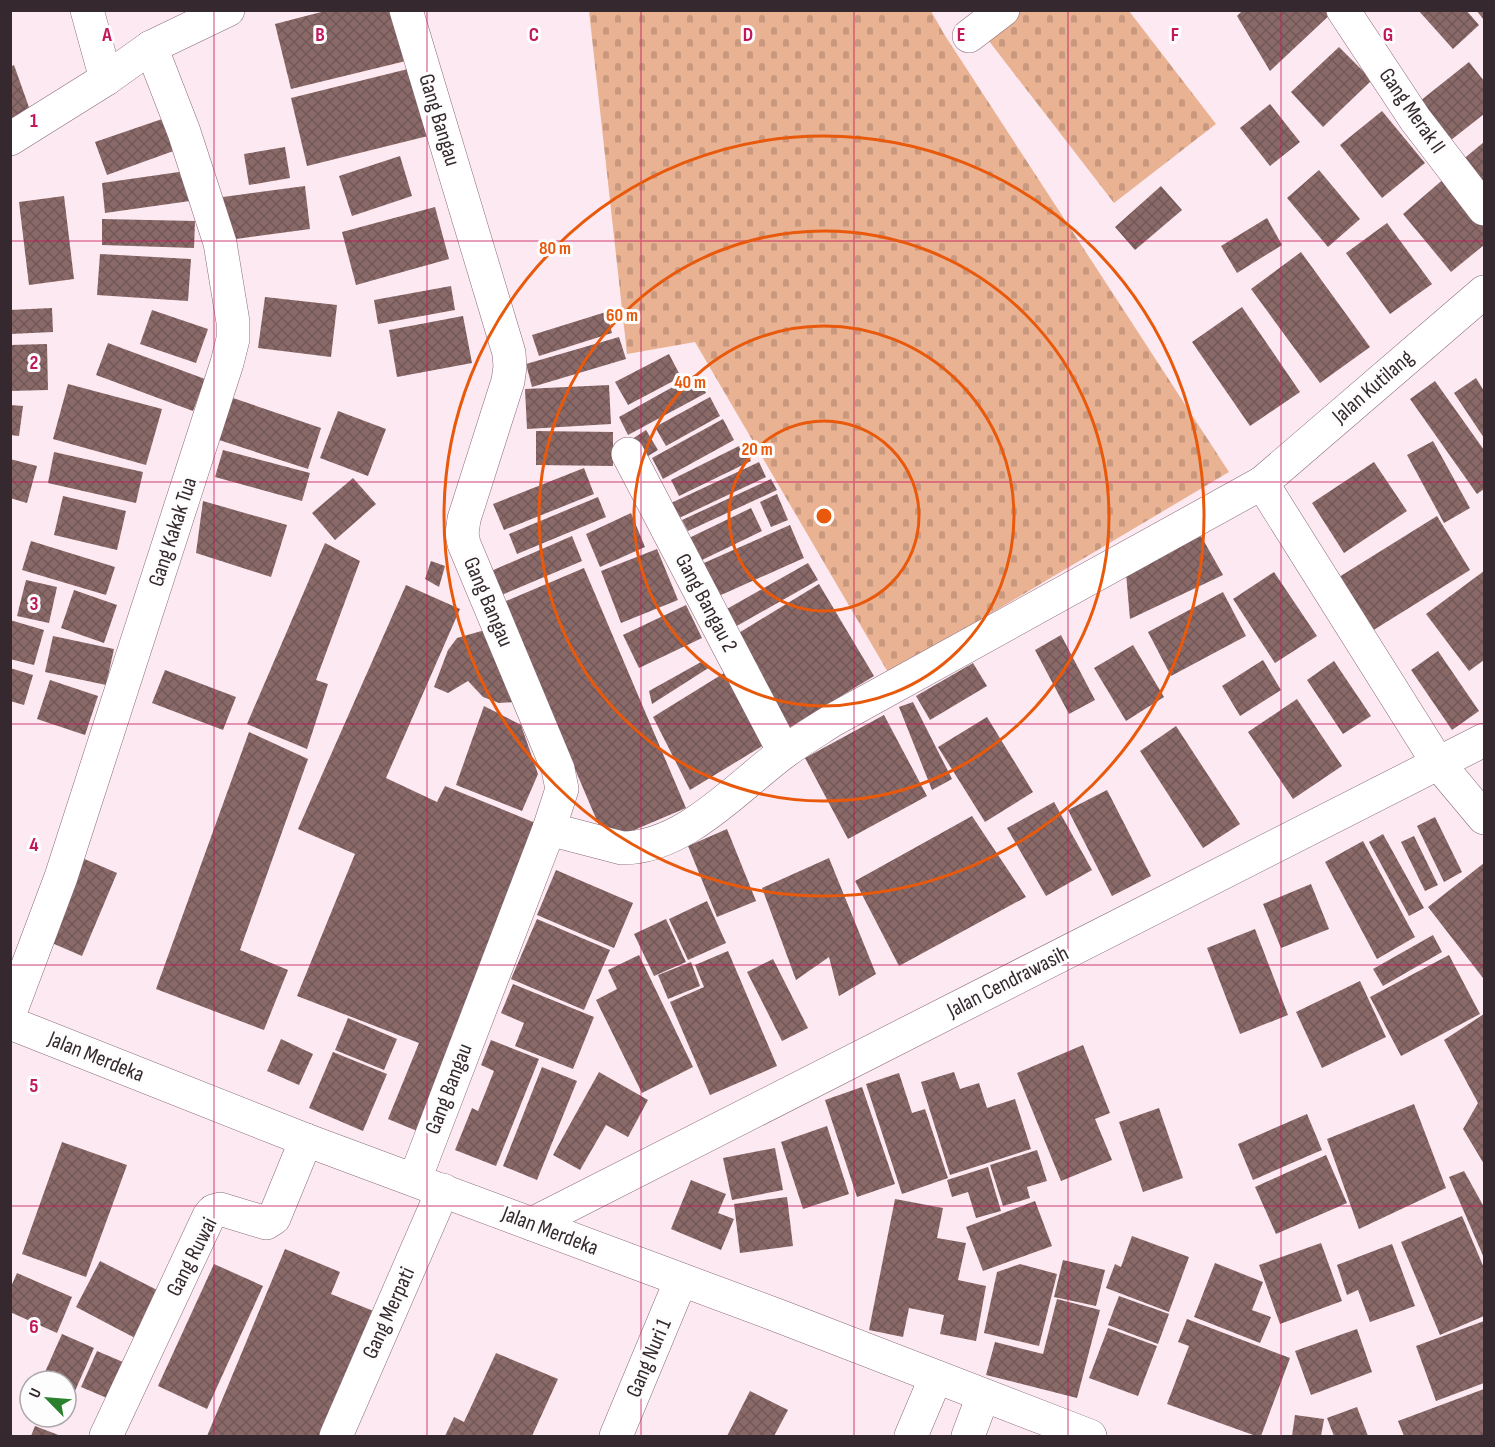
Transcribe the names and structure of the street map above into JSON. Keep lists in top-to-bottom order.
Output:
{
  "streets": {
    "street": [
      "Gang Merak II",
      "Gang Bangau",
      "Jalan Kutilang",
      "Gang Kakak Tua",
      "Gang Bangau 2",
      "Jalan Cendrawasih",
      "Jalan Merdeka",
      "Gang Ruwai",
      "Gang Merpati",
      "Gang Nuri 1"
    ]
  },
  "crossings": [
    ["Gang Bangau", "Jalan Kutilang"],
    ["Gang Bangau", "Jalan Merdeka"],
    ["Gang Bangau", "Gang Merpati"],
    ["Jalan Kutilang", "Gang Bangau 2"],
    ["Jalan Cendrawasih", "Jalan Merdeka"],
    ["Jalan Merdeka", "Gang Ruwai"],
    ["Jalan Merdeka", "Gang Merpati"],
    ["Jalan Merdeka", "Gang Nuri 1"]
  ],
  "north": "top left",
  "grid": {
    "columns": [
      "A",
      "B",
      "C",
      "D",
      "E",
      "F",
      "G"
    ],
    "rows": [
      "1",
      "2",
      "3",
      "4",
      "5",
      "6"
    ]
  },
  "rings": [
    "80 m",
    "60 m",
    "40 m",
    "20 m"
  ]
}
